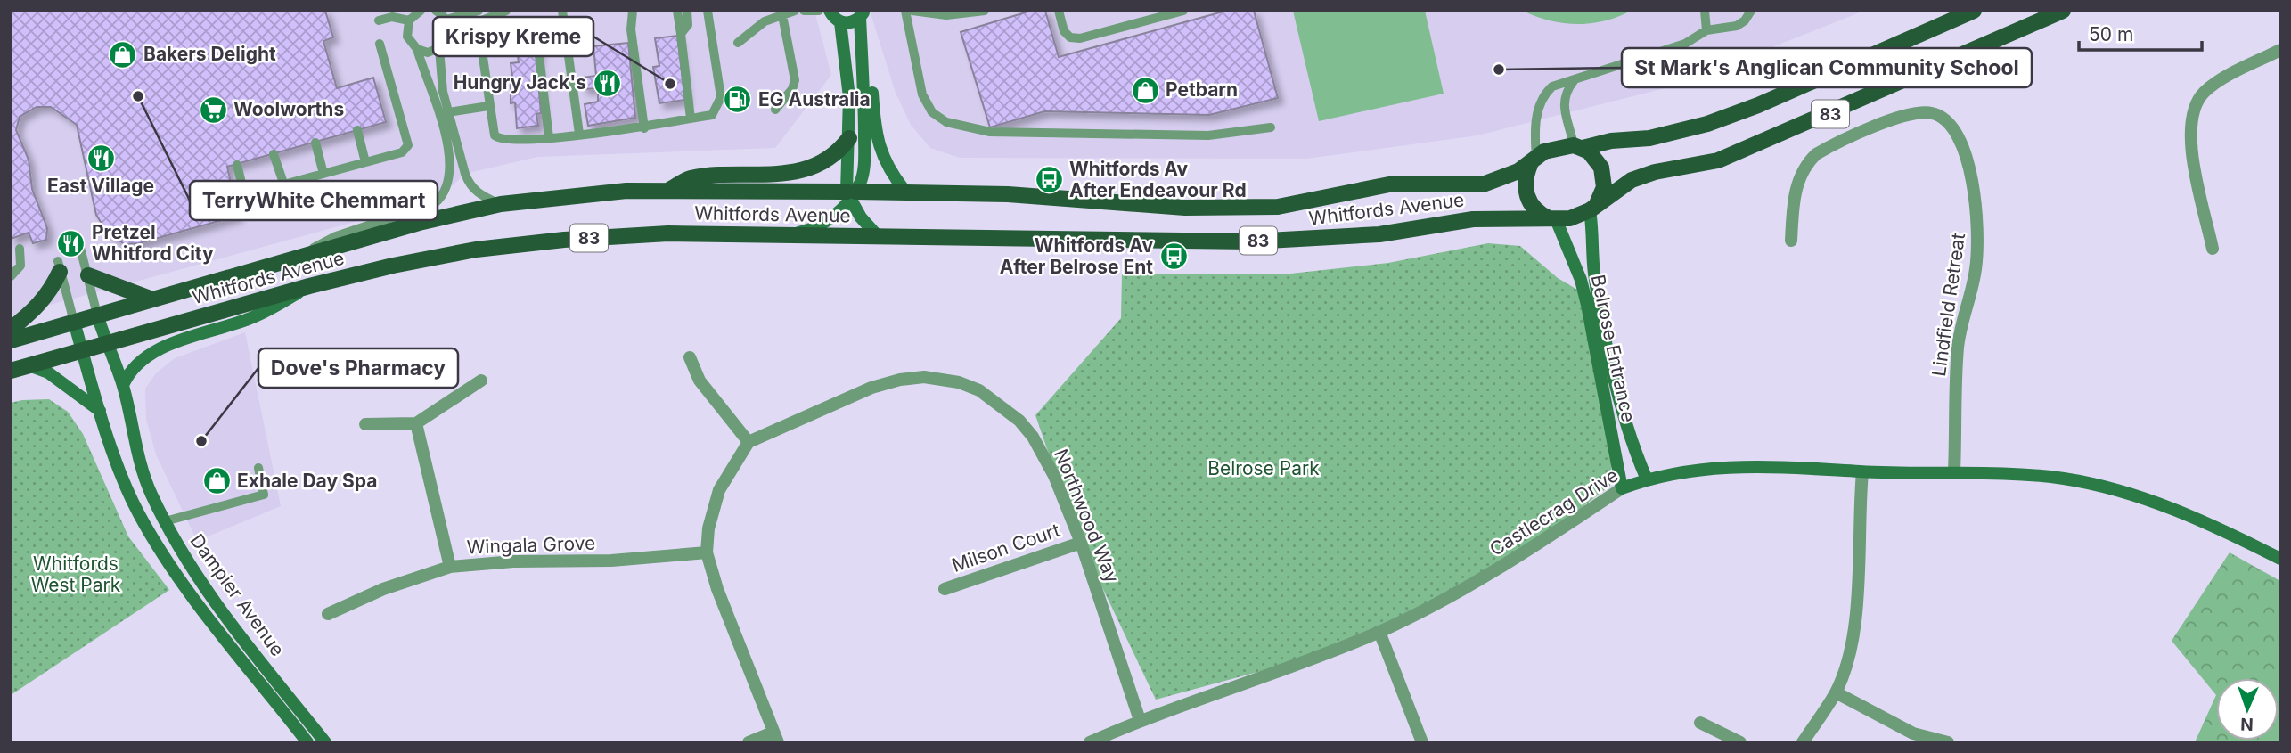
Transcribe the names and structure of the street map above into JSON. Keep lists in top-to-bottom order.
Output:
{
  "streets": {
    "main road": ["83", "Whitfords Avenue"],
    "street": [
      "Lindfield Retreat",
      "Belrose Entrance",
      "Castlecrag Drive",
      "Northwood Way",
      "Wingala Grove",
      "Milson Court",
      "Dampier Avenue"
    ]
  },
  "crossings": [
    ["Whitfords Avenue", "Belrose Entrance"],
    ["Whitfords Avenue", "Dampier Avenue"],
    ["Lindfield Retreat", "Castlecrag Drive"],
    ["Belrose Entrance", "Castlecrag Drive"],
    ["Castlecrag Drive", "Northwood Way"],
    ["Northwood Way", "Milson Court"]
  ],
  "parks": ["Belrose Park", "Whitfords West Park"],
  "places": {
    "shop": ["Bakers Delight", "Petbarn", "Exhale Day Spa"],
    "other": [
      "St Mark's Anglican Community School",
      "Krispy Kreme",
      "TerryWhite Chemmart",
      "Dove's Pharmacy"
    ],
    "restaurant": ["Hungry Jack's", "East Village", "Pretzel Whitford City"],
    "fuel station": ["EG Australia"],
    "supermarket": ["Woolworths"],
    "bus stop": ["Whitfords Av After Endeavour Rd", "Whitfords Av After Belrose Ent"]
  },
  "scale_bar": "50 m",
  "north": "bottom"
}
